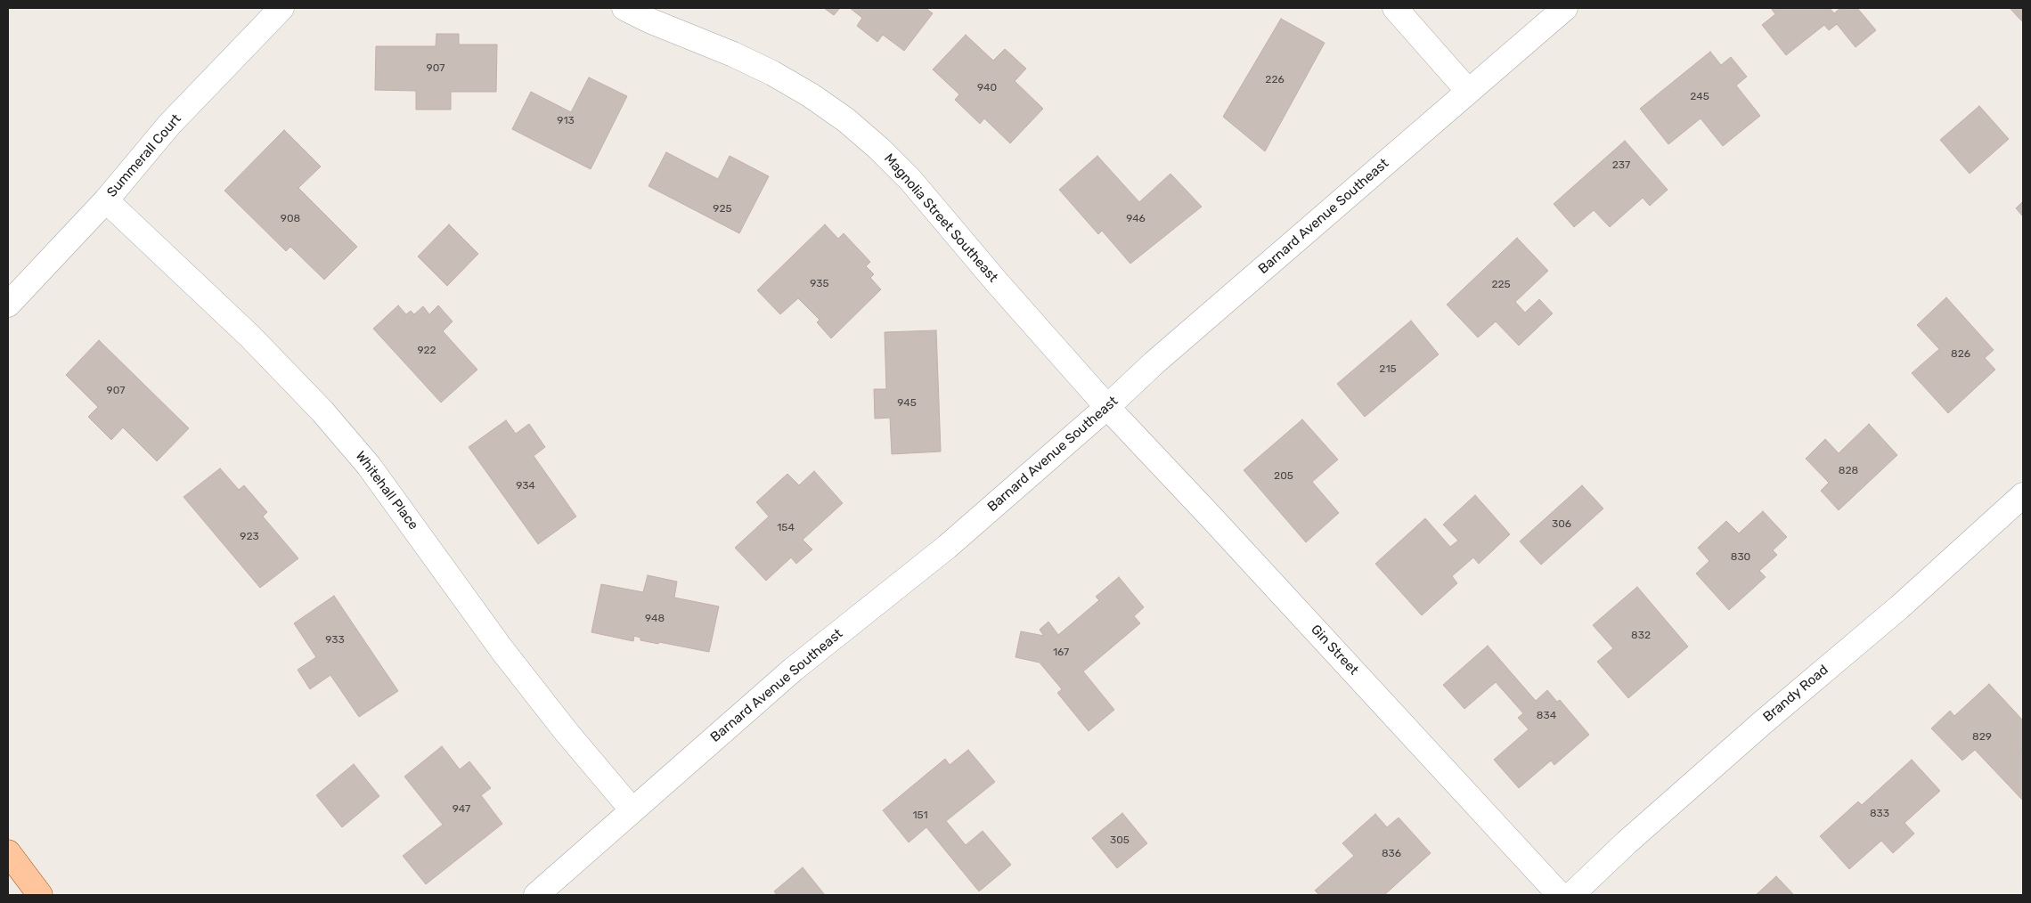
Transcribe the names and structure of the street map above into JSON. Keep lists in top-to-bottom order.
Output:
{
  "streets": {
    "street": [
      "Summerall Court",
      "Barnard Avenue Southeast",
      "Magnolia Street Southeast",
      "Whitehall Place",
      "Gin Street",
      "Brandy Road"
    ]
  },
  "crossings": [
    ["Summerall Court", "Whitehall Place"],
    ["Barnard Avenue Southeast", "Magnolia Street Southeast"],
    ["Barnard Avenue Southeast", "Whitehall Place"],
    ["Barnard Avenue Southeast", "Gin Street"],
    ["Magnolia Street Southeast", "Gin Street"]
  ],
  "house_numbers": [
    "907",
    "226",
    "940",
    "245",
    "913",
    "237",
    "925",
    "908",
    "946",
    "935",
    "225",
    "922",
    "826",
    "215",
    "907",
    "945",
    "828",
    "205",
    "934",
    "306",
    "154",
    "923",
    "830",
    "948",
    "832",
    "933",
    "167",
    "834",
    "829",
    "947",
    "833",
    "151",
    "305",
    "836"
  ]
}
